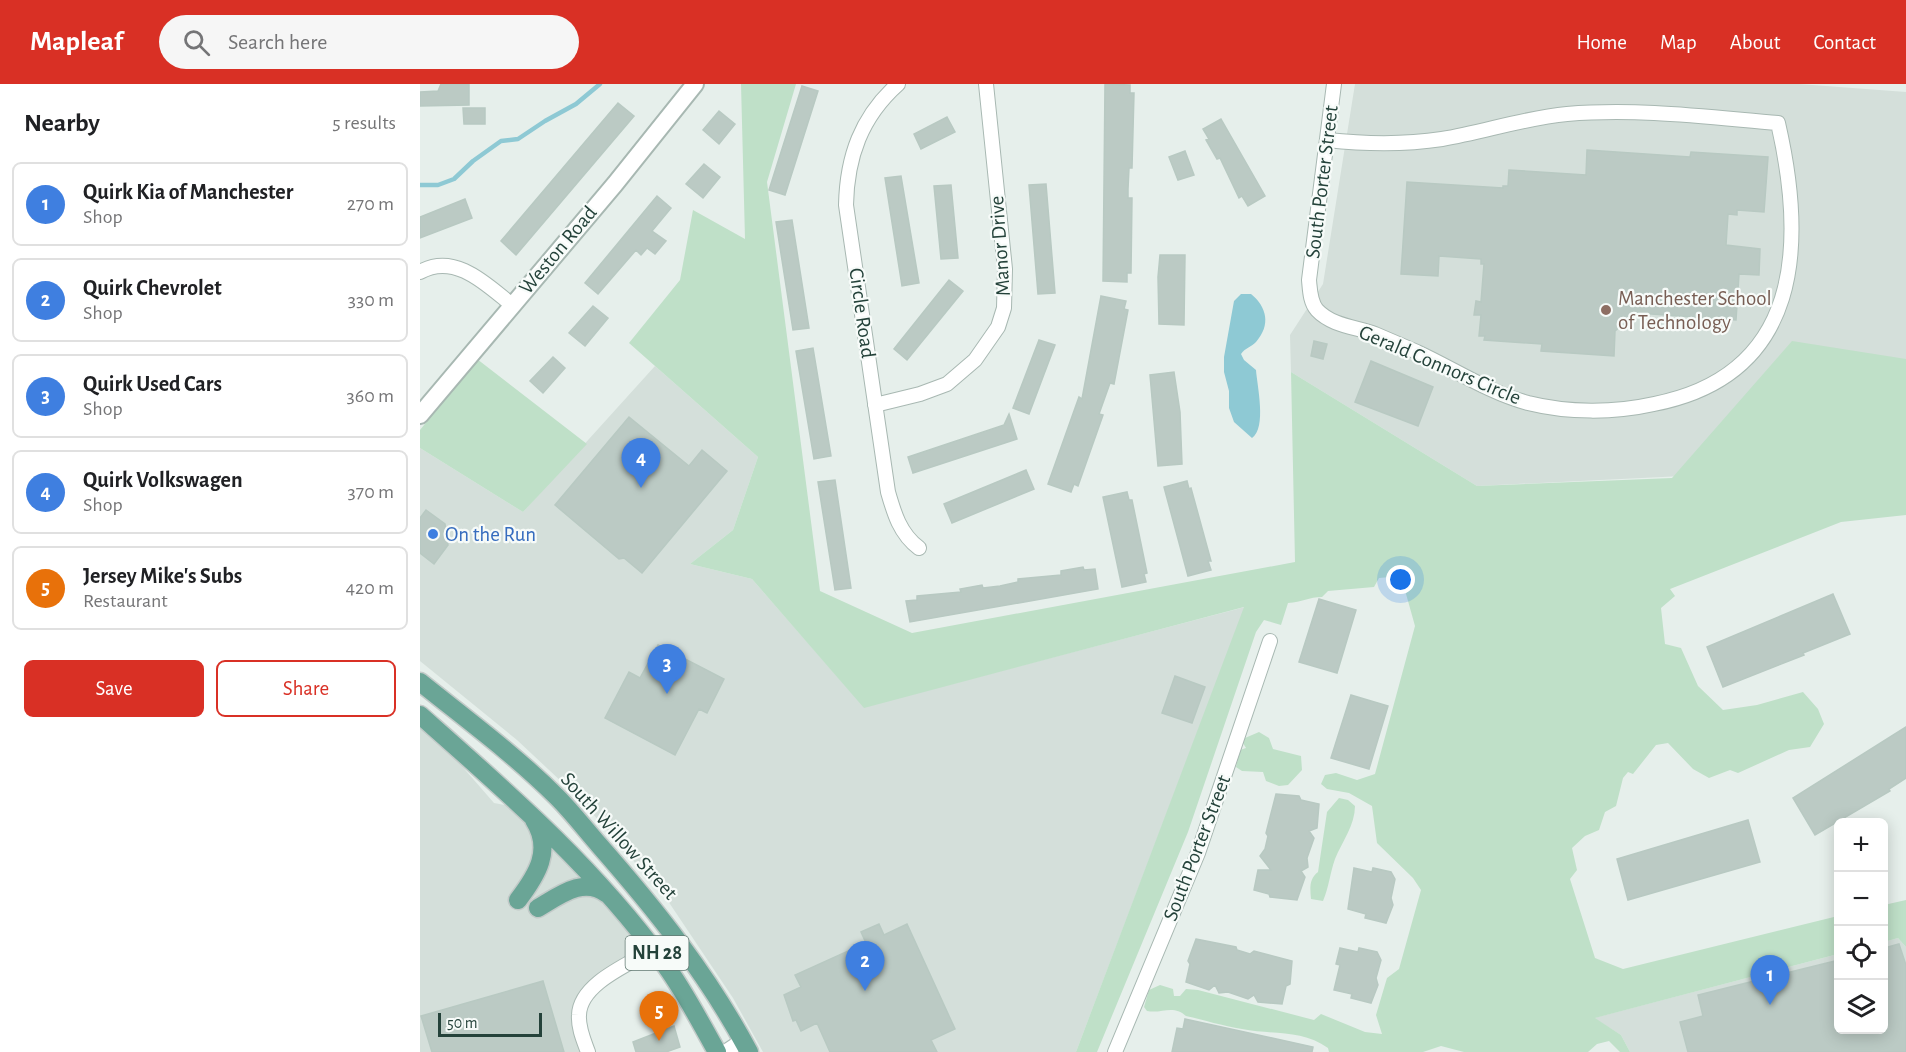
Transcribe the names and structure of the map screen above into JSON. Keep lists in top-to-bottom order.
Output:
{
  "streets": {
    "main road": ["South Willow Street", "NH 28"],
    "street": [
      "South Porter Street",
      "Manor Drive",
      "Weston Road",
      "Circle Road",
      "Gerald Connors Circle"
    ]
  },
  "crossings": [
    ["South Porter Street", "Gerald Connors Circle"],
    ["Manor Drive", "Circle Road"]
  ],
  "places": ["Manchester School of Technology", "On the Run"],
  "scale_bar": "50 m",
  "page": {
    "header": "Mapleaf",
    "search": "Search here",
    "nav": [
      "Home",
      "Map",
      "About",
      "Contact"
    ],
    "heading": ["Nearby", "5 results"],
    "list": [
      {
        "mark": "1",
        "name": "Quirk Kia of Manchester",
        "note": "Shop",
        "value": "270 m"
      },
      {
        "mark": "2",
        "name": "Quirk Chevrolet",
        "note": "Shop",
        "value": "330 m"
      },
      {
        "mark": "3",
        "name": "Quirk Used Cars",
        "note": "Shop",
        "value": "360 m"
      },
      {
        "mark": "4",
        "name": "Quirk Volkswagen",
        "note": "Shop",
        "value": "370 m"
      },
      {
        "mark": "5",
        "name": "Jersey Mike's Subs",
        "note": "Restaurant",
        "value": "420 m"
      }
    ],
    "pins": [
      "4",
      "3",
      "2",
      "1",
      "5"
    ],
    "buttons": ["Save", "Share"],
    "map_buttons": ["+", "−"],
    "scale": "50 m"
  }
}
